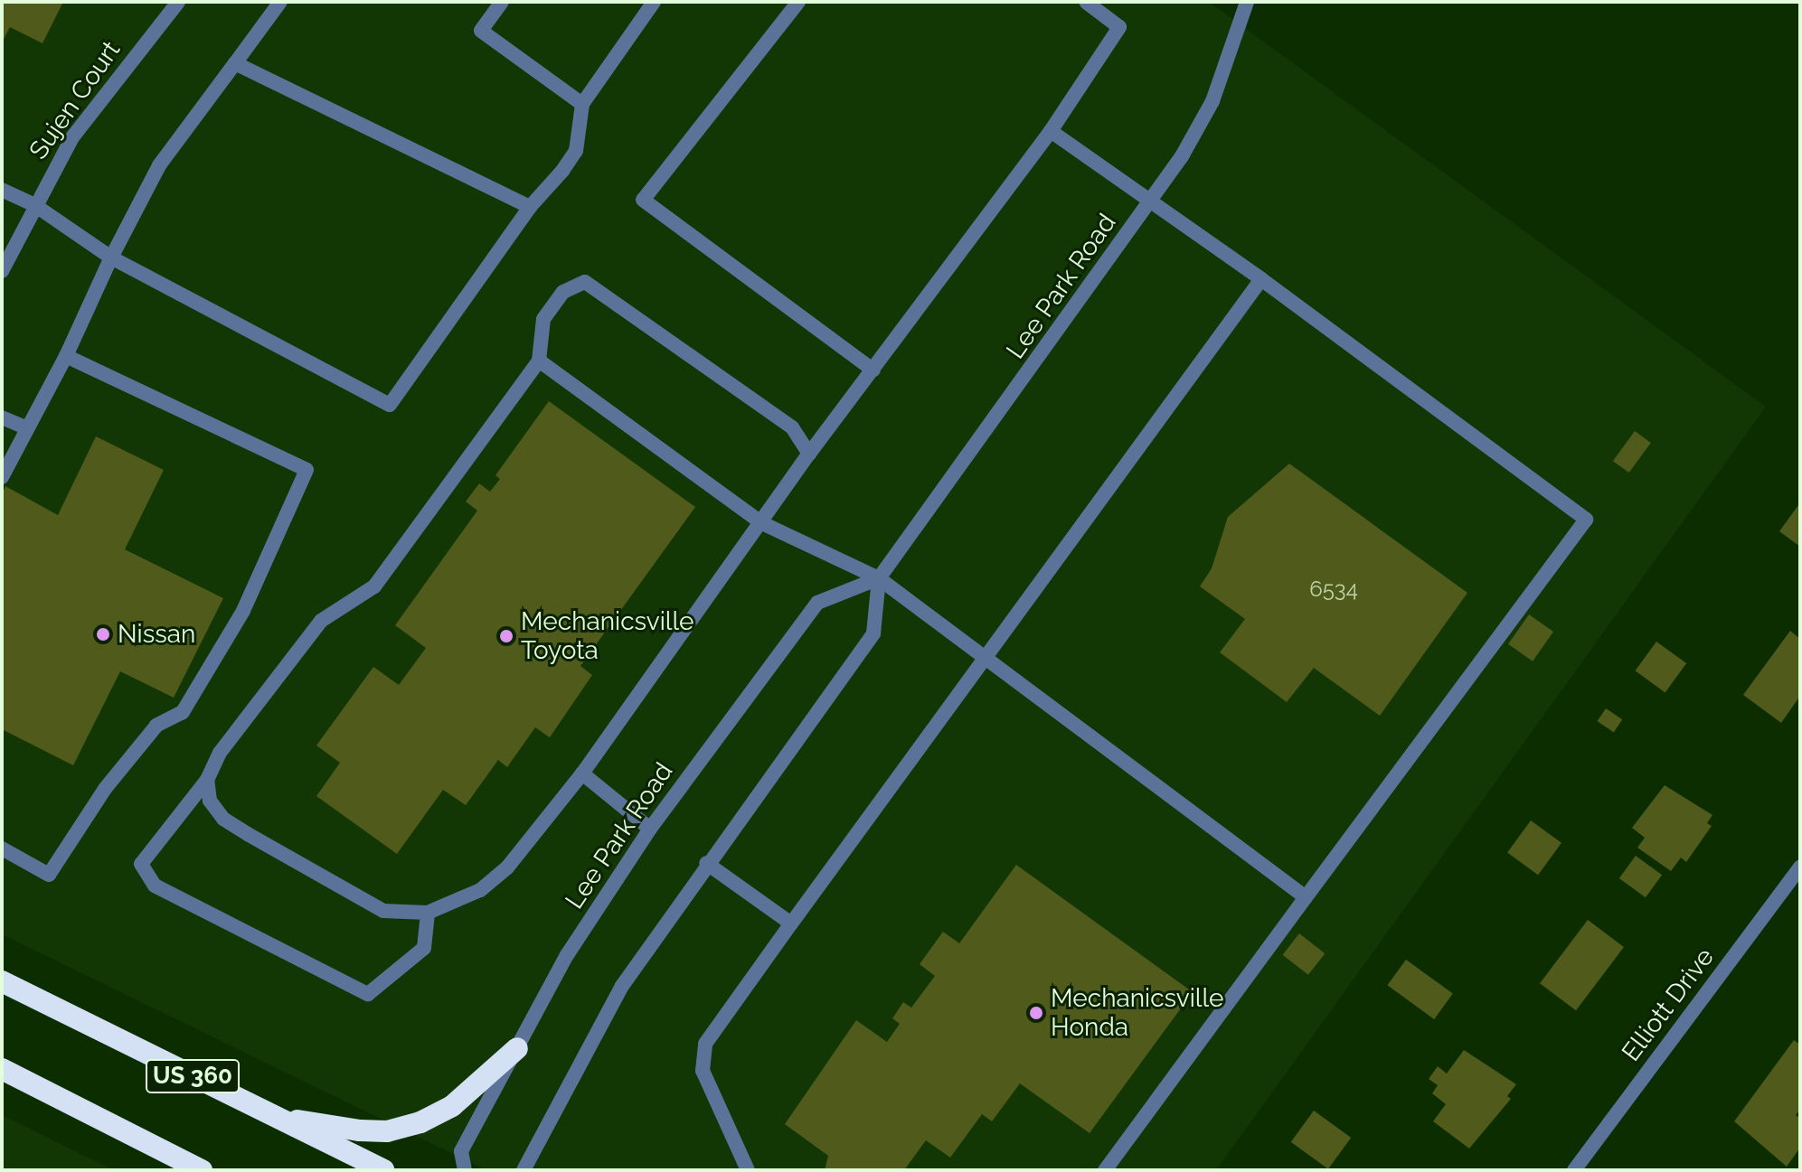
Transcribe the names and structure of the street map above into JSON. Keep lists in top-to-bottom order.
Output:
{
  "streets": {
    "highway": ["US 360"],
    "street": ["Sujen Court", "Lee Park Road", "Elliott Drive"]
  },
  "places": ["Nissan", "Mechanicsville Toyota", "Mechanicsville Honda"],
  "house_numbers": ["6534"]
}
